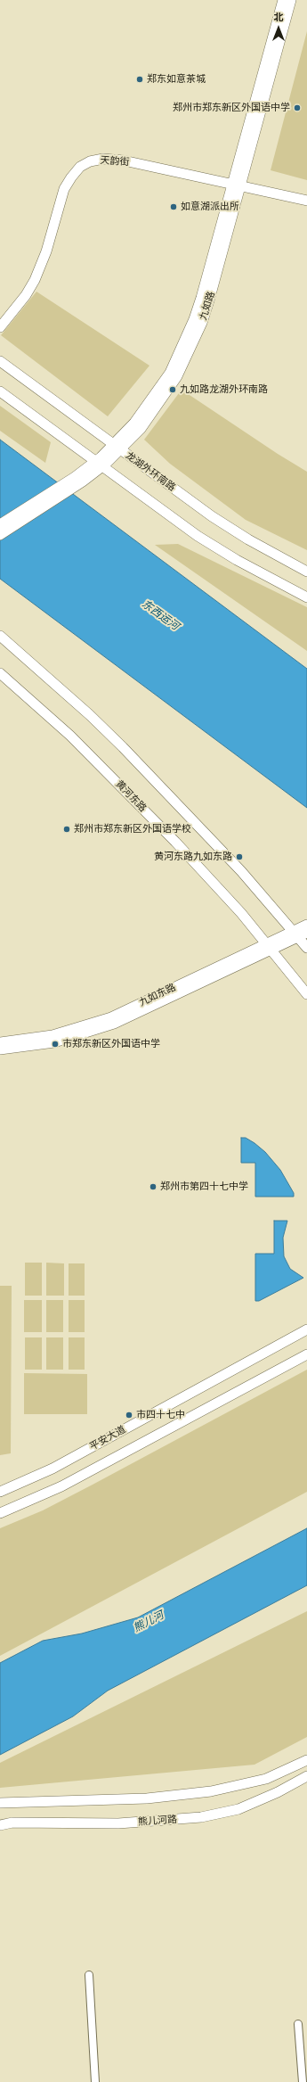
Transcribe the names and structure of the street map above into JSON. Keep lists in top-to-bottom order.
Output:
{
  "streets": {
    "main road": [
      "天韵街",
      "九如路",
      "龙湖外环南路",
      "黄河东路",
      "九如东路",
      "平安大道",
      "熊儿河路"
    ]
  },
  "crossings": [
    ["天韵街", "九如路"],
    ["九如路", "龙湖外环南路"],
    ["黄河东路", "九如东路"]
  ],
  "water": ["东西运河", "熊儿河"],
  "places": [
    "郑东如意茶城",
    "郑州市郑东新区外国语中学",
    "如意湖派出所",
    "九如路龙湖外环南路",
    "郑州市郑东新区外国语学校",
    "黄河东路九如东路",
    "市郑东新区外国语中学",
    "郑州市第四十七中学",
    "市四十七中"
  ],
  "north": "top"
}
